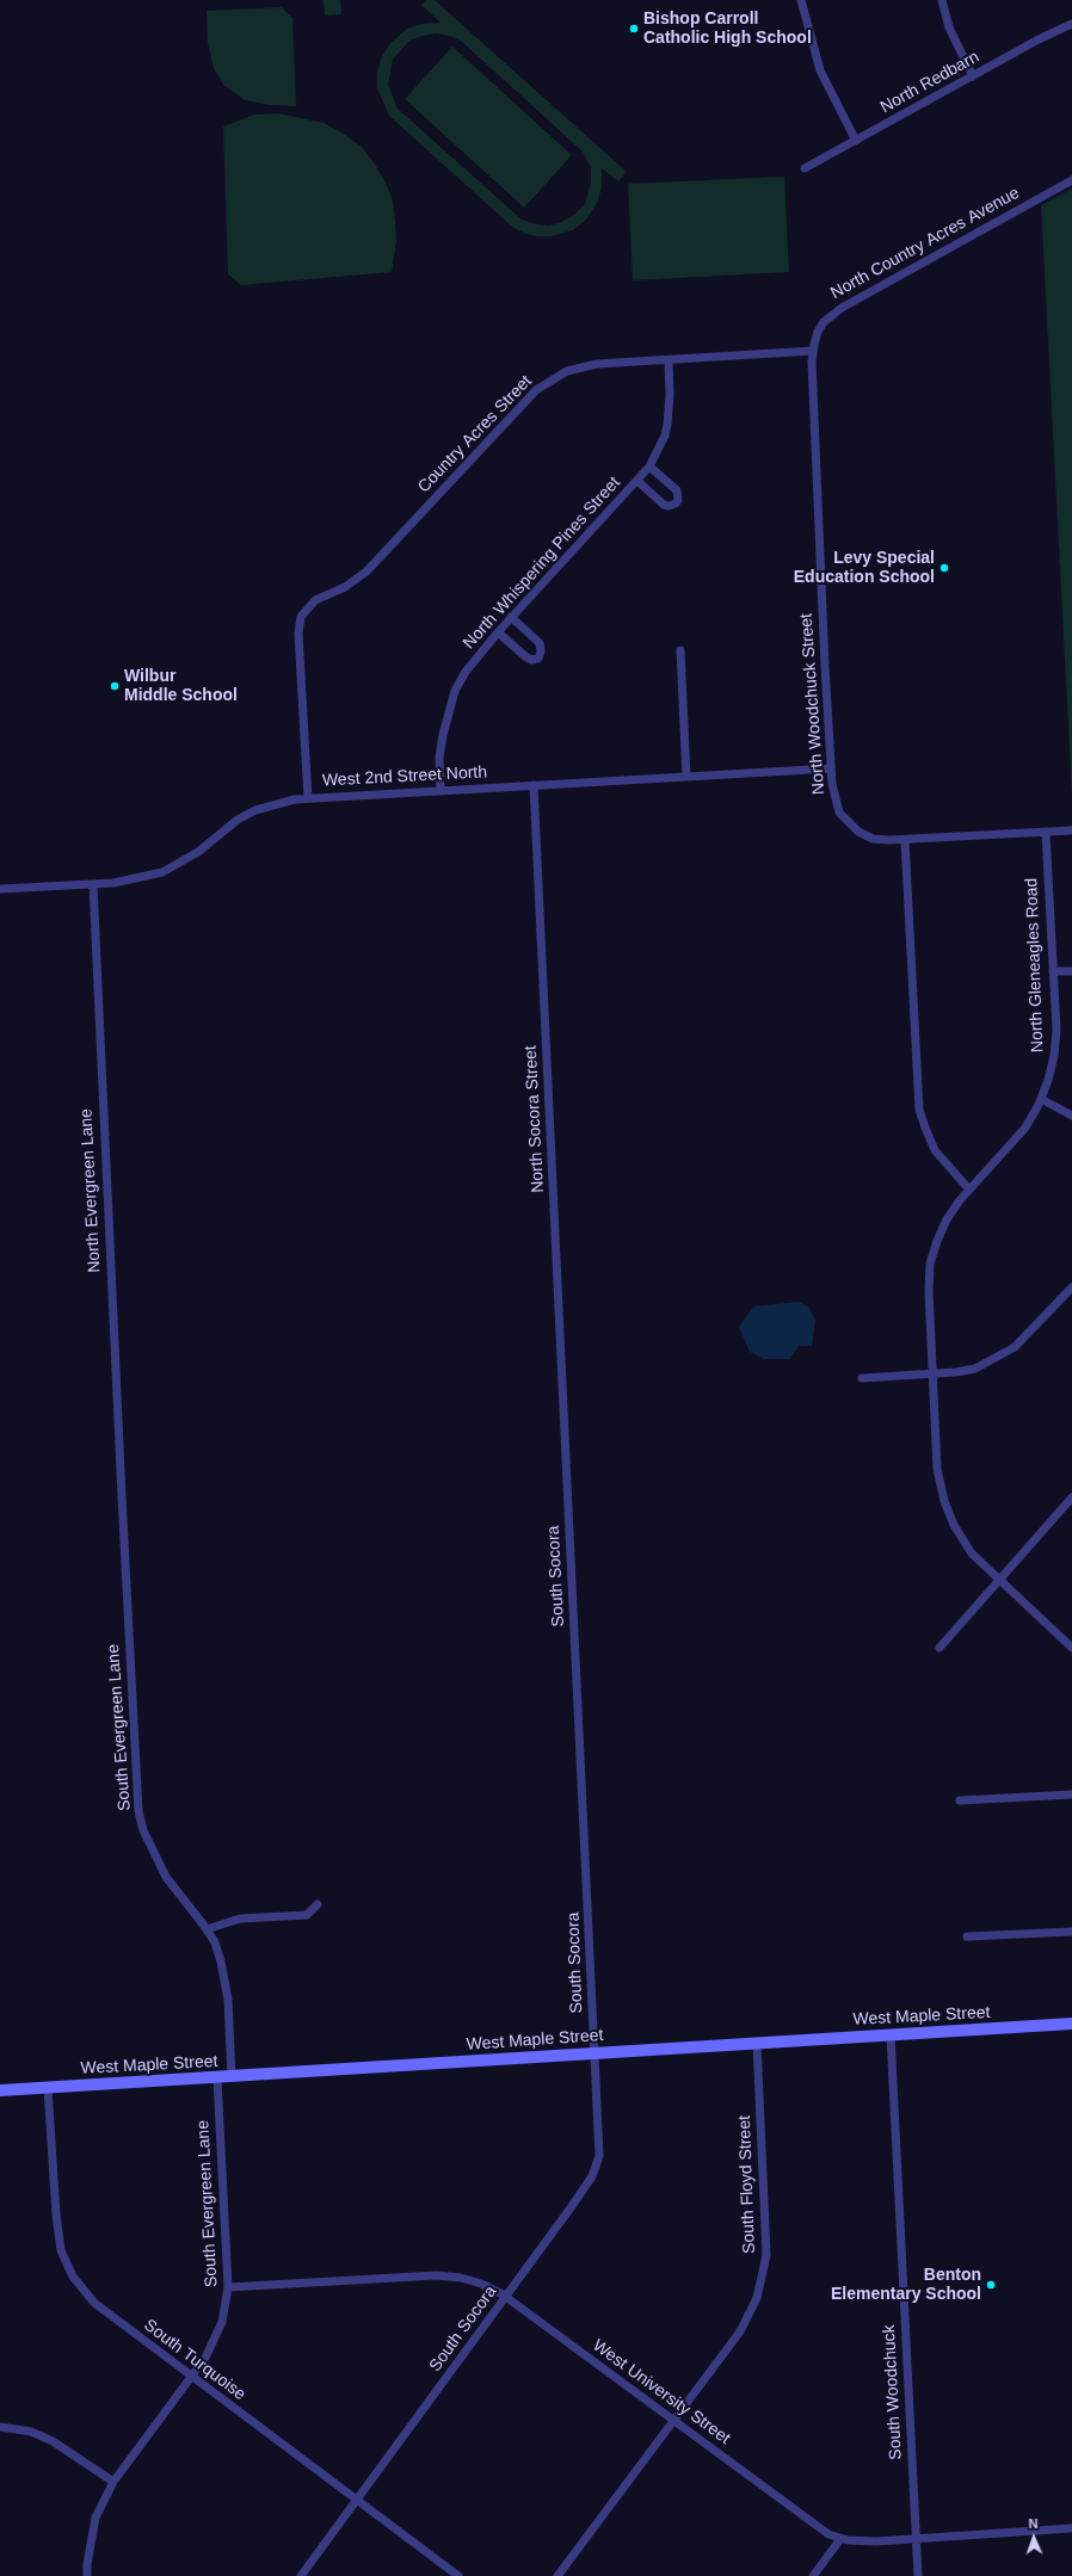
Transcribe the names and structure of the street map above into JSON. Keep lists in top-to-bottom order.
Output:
{
  "streets": {
    "main road": ["West Maple Street"],
    "street": [
      "North Redbarn",
      "North Country Acres Avenue",
      "Country Acres Street",
      "North Whispering Pines Street",
      "North Woodchuck Street",
      "West 2nd Street North",
      "North Gleneagles Road",
      "North Socora Street",
      "North Evergreen Lane",
      "South Socora",
      "South Evergreen Lane",
      "South Floyd Street",
      "South Turquoise",
      "West University Street",
      "South Woodchuck"
    ]
  },
  "crossings": [
    ["North Country Acres Avenue", "Country Acres Street"],
    ["North Country Acres Avenue", "North Woodchuck Street"],
    ["Country Acres Street", "North Whispering Pines Street"],
    ["Country Acres Street", "North Woodchuck Street"],
    ["Country Acres Street", "West 2nd Street North"],
    ["North Whispering Pines Street", "West 2nd Street North"],
    ["North Woodchuck Street", "West 2nd Street North"],
    ["West 2nd Street North", "North Socora Street"],
    ["West 2nd Street North", "North Evergreen Lane"],
    ["North Socora Street", "South Socora"],
    ["North Evergreen Lane", "South Evergreen Lane"],
    ["South Socora", "West Maple Street"],
    ["South Socora", "South Turquoise"],
    ["South Socora", "West University Street"],
    ["South Evergreen Lane", "West Maple Street"],
    ["South Evergreen Lane", "South Turquoise"],
    ["South Evergreen Lane", "West University Street"],
    ["West Maple Street", "South Floyd Street"],
    ["West Maple Street", "South Turquoise"],
    ["West Maple Street", "South Woodchuck"],
    ["South Floyd Street", "West University Street"],
    ["West University Street", "South Woodchuck"]
  ],
  "places": [
    "Bishop Carroll Catholic High School",
    "Levy Special Education School",
    "Wilbur Middle School",
    "Benton Elementary School"
  ],
  "north": "top"
}
